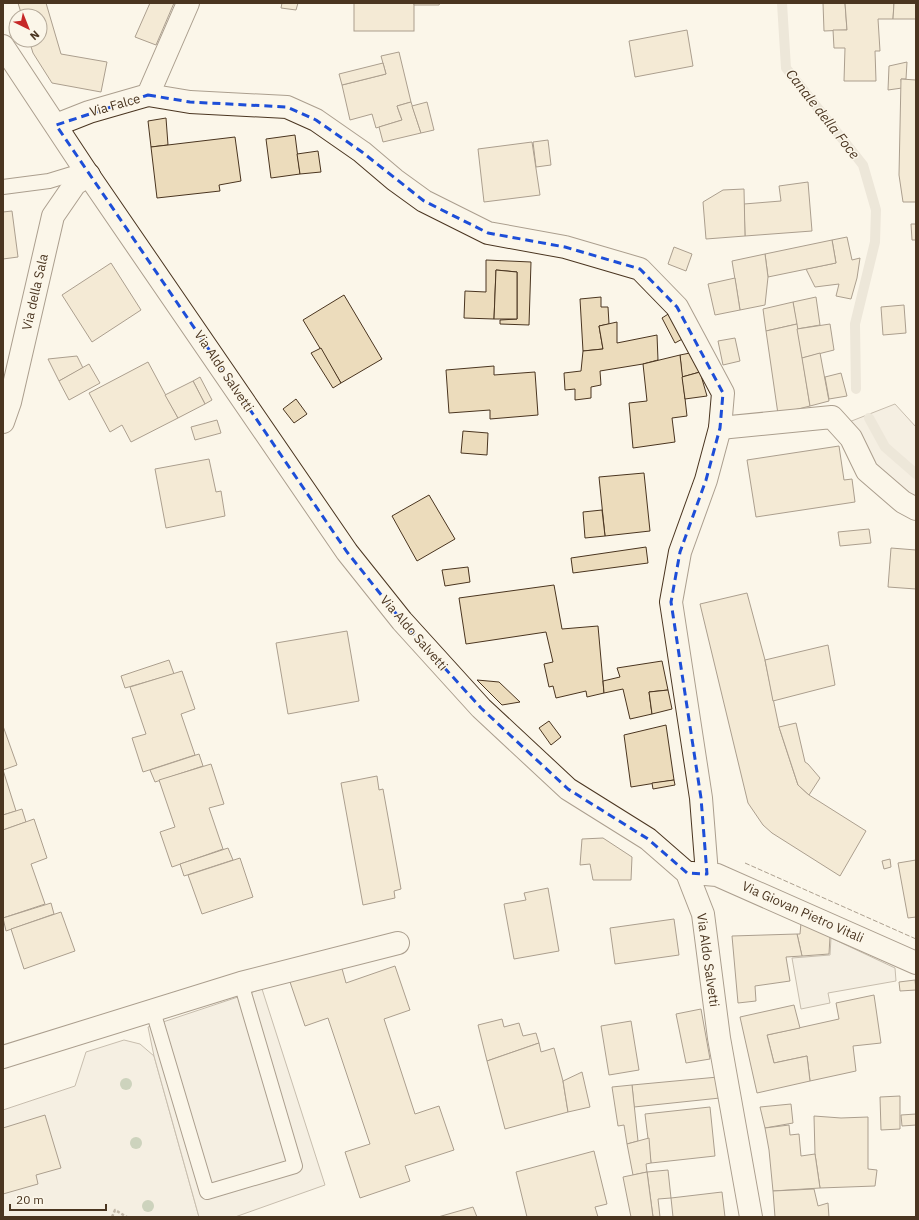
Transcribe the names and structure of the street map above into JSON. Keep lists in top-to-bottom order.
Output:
{
  "streets": {
    "street": [
      "Via Falce",
      "Via della Sala",
      "Via Aldo Salvetti",
      "Via Giovan Pietro Vitali"
    ]
  },
  "crossings": [
    ["Via Falce", "Via Aldo Salvetti"],
    ["Via della Sala", "Via Aldo Salvetti"],
    ["Via Aldo Salvetti", "Via Giovan Pietro Vitali"]
  ],
  "water": ["Canale della Foce"],
  "scale_bar": "20 m",
  "north": "bottom right"
}
